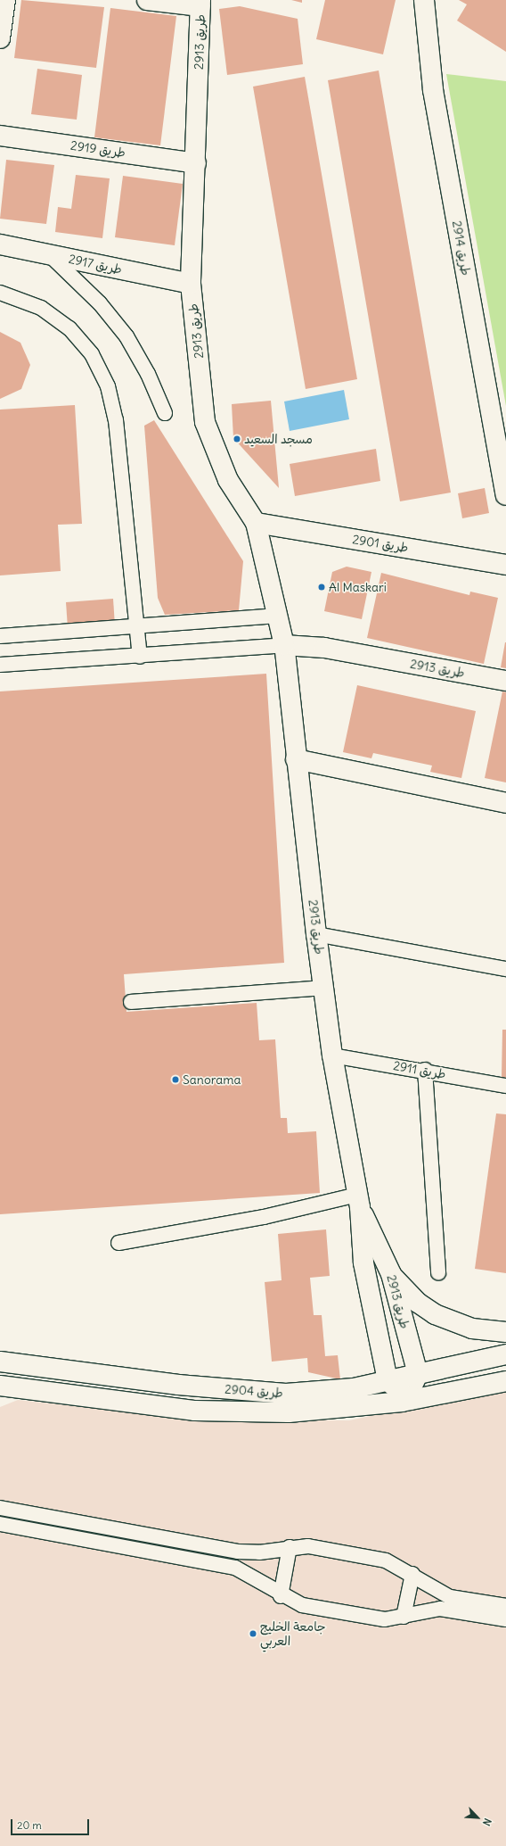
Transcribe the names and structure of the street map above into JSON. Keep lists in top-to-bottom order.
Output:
{
  "streets": {
    "street": [
      "طريق 2913",
      "طريق 2919",
      "طريق 2914",
      "طريق 2917",
      "طريق 2901",
      "طريق 2904"
    ],
    "lane": ["طريق 2911"]
  },
  "crossings": [
    ["طريق 2913", "طريق 2919"],
    ["طريق 2913", "طريق 2917"],
    ["طريق 2913", "طريق 2901"],
    ["طريق 2913", "طريق 2911"],
    ["طريق 2913", "طريق 2904"]
  ],
  "places": [
    "مسجد السعيد",
    "Al Maskari",
    "Sanorama",
    "جامعة الخليج العربي"
  ],
  "scale_bar": "20 m",
  "north": "bottom right"
}
